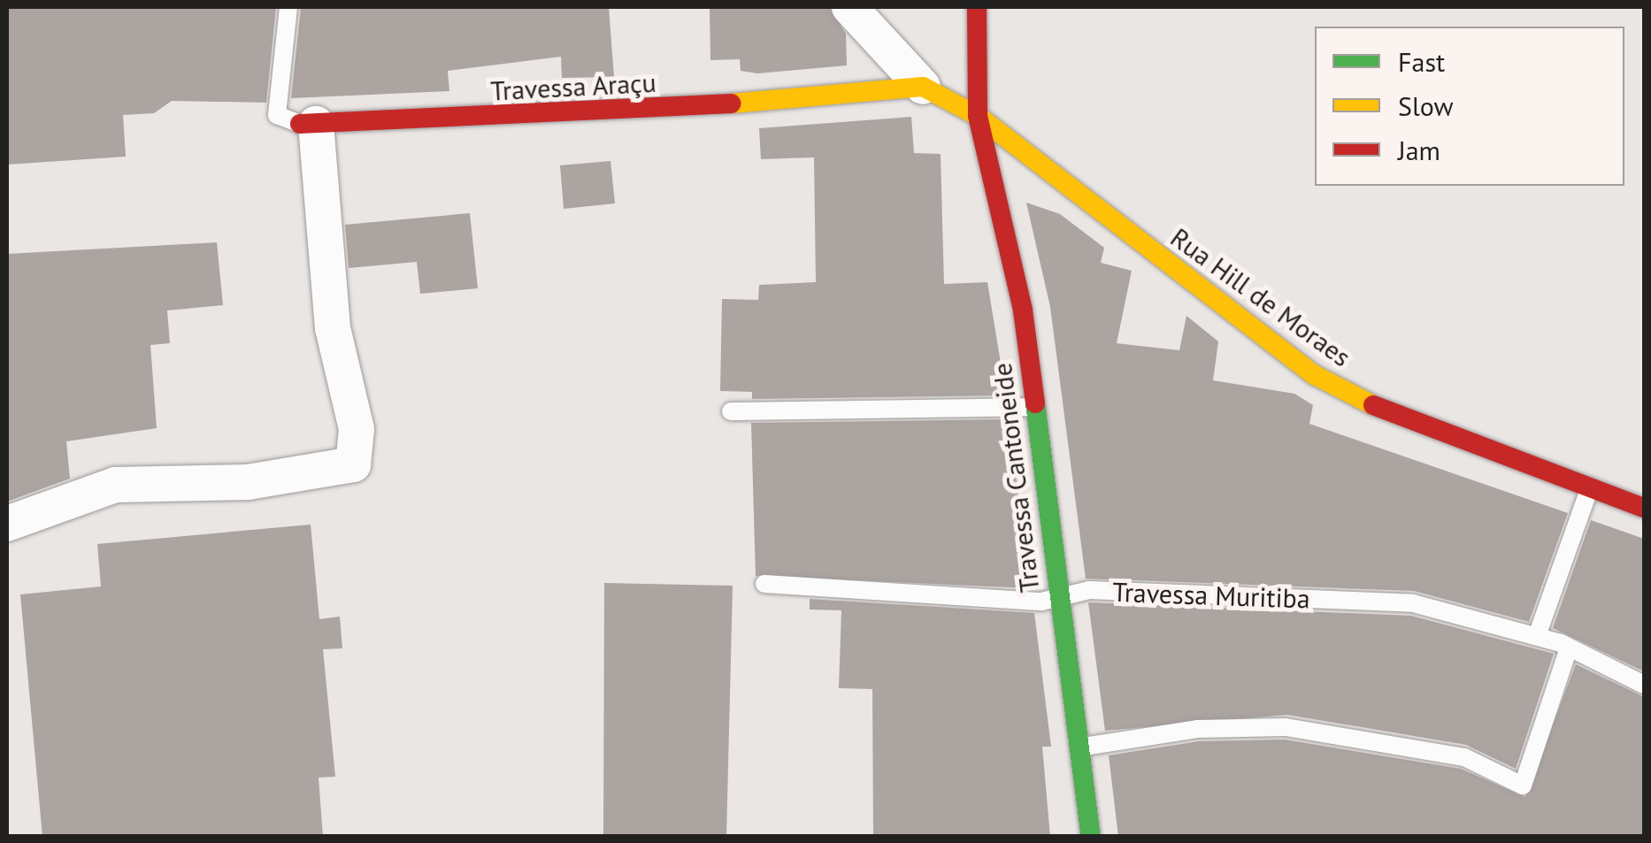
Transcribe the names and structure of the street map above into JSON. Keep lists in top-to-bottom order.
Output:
{
  "streets": {
    "street": ["Travessa Araçu", "Rua Hill de Moraes", "Travessa Cantoneide"],
    "lane": ["Travessa Muritiba"]
  },
  "crossings": [
    ["Rua Hill de Moraes", "Travessa Cantoneide"],
    ["Travessa Cantoneide", "Travessa Muritiba"]
  ],
  "legend": ["Fast", "Slow", "Jam"]
}
